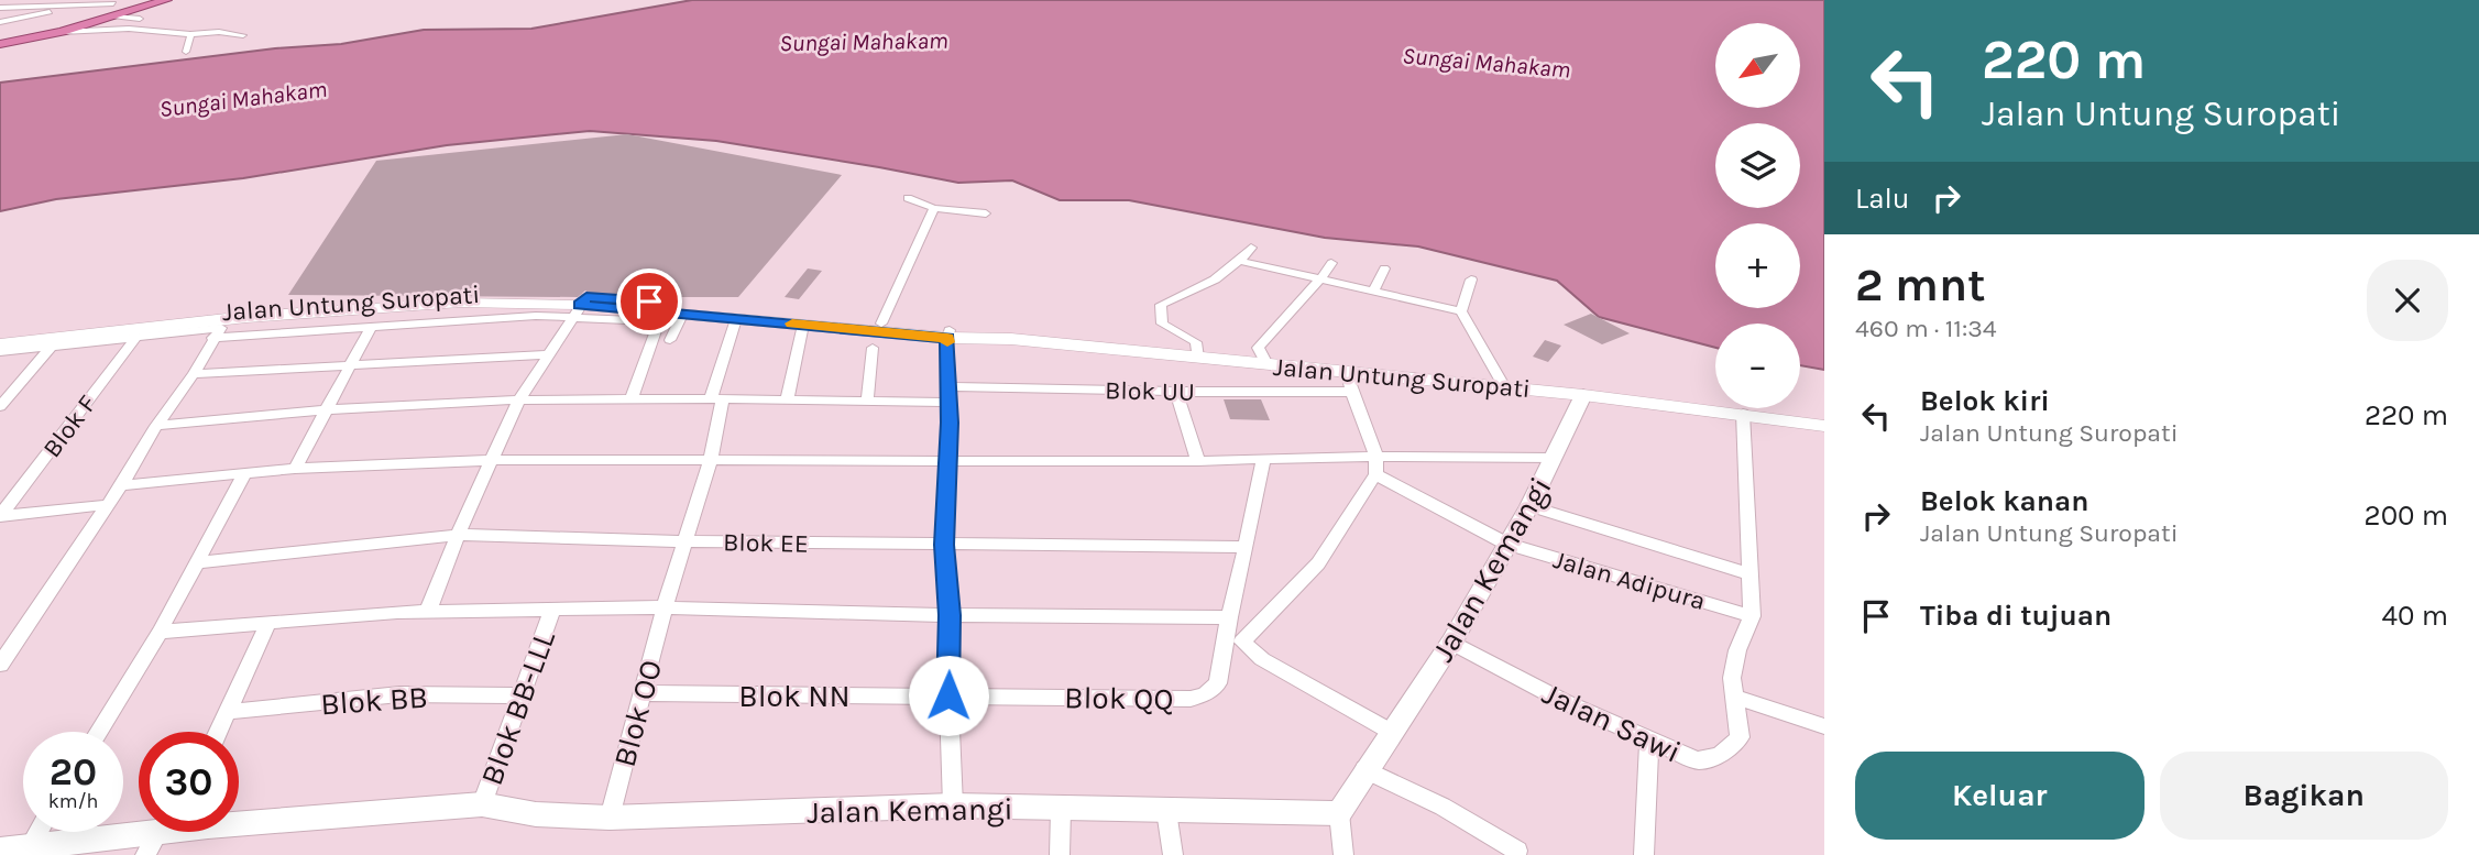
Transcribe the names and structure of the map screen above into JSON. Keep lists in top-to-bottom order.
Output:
{
  "streets": {
    "main road": ["Jalan Untung Suropati"],
    "street": [
      "Blok UU",
      "Blok F",
      "Blok EE",
      "Jalan Kemangi",
      "Jalan Adipura",
      "Blok NN",
      "Blok QQ",
      "Blok BB",
      "Blok BB-LLL",
      "Blok OO",
      "Jalan Sawi"
    ]
  },
  "crossings": [
    ["Jalan Untung Suropati", "Jalan Kemangi"],
    ["Jalan Untung Suropati", "Blok OO"],
    ["Blok EE", "Blok OO"],
    ["Jalan Kemangi", "Jalan Adipura"],
    ["Jalan Kemangi", "Blok BB-LLL"],
    ["Jalan Kemangi", "Blok OO"],
    ["Jalan Kemangi", "Jalan Sawi"],
    ["Jalan Adipura", "Jalan Sawi"],
    ["Blok NN", "Blok QQ"],
    ["Blok NN", "Blok OO"],
    ["Blok BB", "Blok BB-LLL"]
  ],
  "water": ["Sungai Mahakam"],
  "north": "bottom left",
  "page": {
    "turn": ["220 m", "Jalan Untung Suropati"],
    "map_buttons": ["+", "−"],
    "then": "Lalu",
    "heading": ["2 mnt", "460 m · 11:34"],
    "list": [
      {
        "name": "Belok kiri",
        "note": "Jalan Untung Suropati",
        "value": "220 m"
      },
      {
        "name": "Belok kanan",
        "note": "Jalan Untung Suropati",
        "value": "200 m"
      },
      {
        "name": "Tiba di tujuan",
        "value": "40 m"
      }
    ],
    "speed": "20 km/h",
    "limit": "30",
    "buttons": ["Keluar", "Bagikan"]
  }
}
